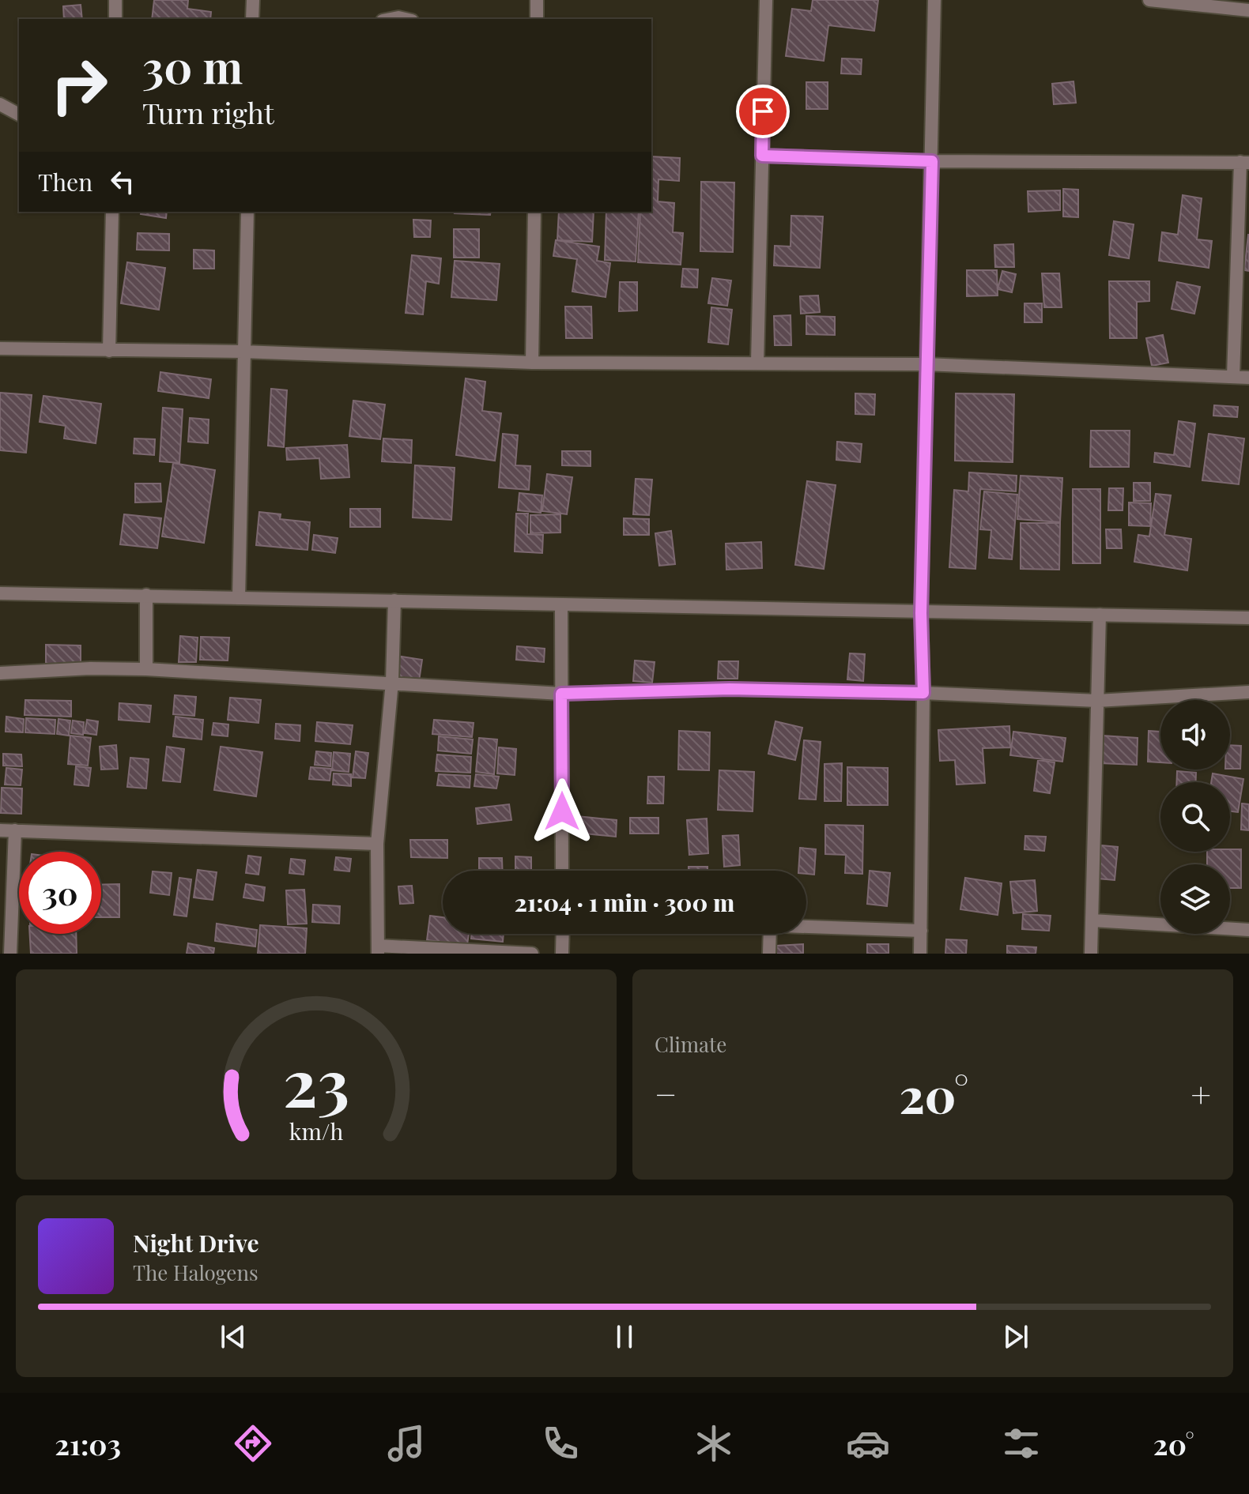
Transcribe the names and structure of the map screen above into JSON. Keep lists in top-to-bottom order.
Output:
{
  "page": {
    "turn": ["30 m", "Turn right"],
    "then": "Then",
    "limit": "30",
    "trip": "21:04 · 1 min · 300 m",
    "tile": "Climate",
    "heat": ["−", "20°", "+"],
    "song": ["Night Drive", "The Halogens"],
    "tabs": ["21:03", "20°"],
    "gauge": ["23", "km/h"]
  }
}
